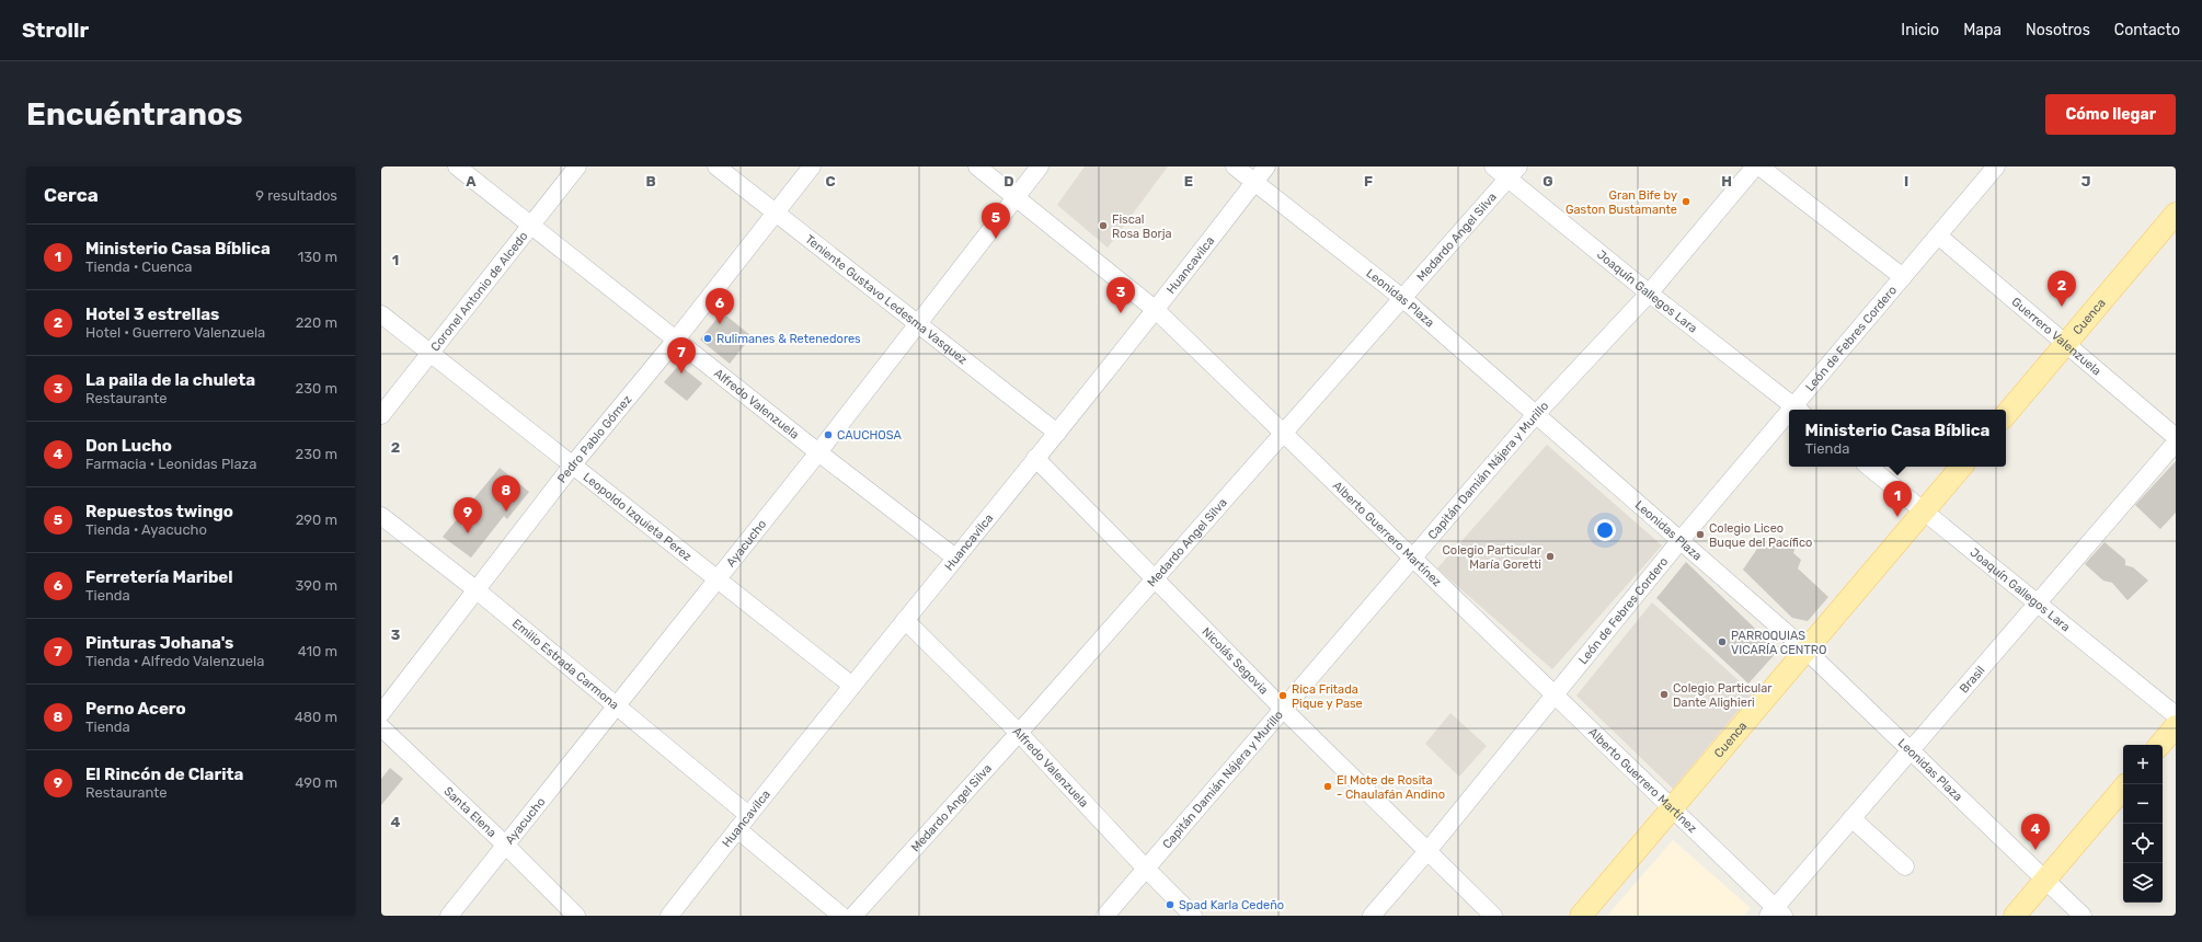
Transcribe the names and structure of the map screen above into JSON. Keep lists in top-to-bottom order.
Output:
{
  "streets": {
    "main road": ["Cuenca"],
    "street": [
      "Medardo Angel Silva",
      "Huancavilca",
      "Coronel Antonio de Alcedo",
      "Joaquín Gallegos Lara",
      "Leonidas Plaza",
      "Teniente Gustavo Ledesma Vasquez",
      "Guerrero Valenzuela",
      "León de Febres Cordero",
      "Alfredo Valenzuela",
      "Pedro Pablo Gómez",
      "Capitán Damián Nájera y Murillo",
      "Leopoldo Izquieta Perez",
      "Alberto Guerrero Martínez",
      "Ayacucho",
      "Nicolás Segovia",
      "Emilio Estrada Carmona",
      "Brasil",
      "Santa Elena"
    ]
  },
  "crossings": [
    ["Medardo Angel Silva", "Joaquín Gallegos Lara"],
    ["Medardo Angel Silva", "Leonidas Plaza"],
    ["Medardo Angel Silva", "Alfredo Valenzuela"],
    ["Medardo Angel Silva", "Alberto Guerrero Martínez"],
    ["Medardo Angel Silva", "Nicolás Segovia"],
    ["Huancavilca", "Leonidas Plaza"],
    ["Huancavilca", "Teniente Gustavo Ledesma Vasquez"],
    ["Huancavilca", "Alfredo Valenzuela"],
    ["Huancavilca", "Leopoldo Izquieta Perez"],
    ["Huancavilca", "Alberto Guerrero Martínez"],
    ["Huancavilca", "Nicolás Segovia"],
    ["Huancavilca", "Emilio Estrada Carmona"],
    ["Coronel Antonio de Alcedo", "Alfredo Valenzuela"],
    ["Coronel Antonio de Alcedo", "Leopoldo Izquieta Perez"],
    ["Joaquín Gallegos Lara", "Cuenca"],
    ["Joaquín Gallegos Lara", "León de Febres Cordero"],
    ["Joaquín Gallegos Lara", "Capitán Damián Nájera y Murillo"],
    ["Joaquín Gallegos Lara", "Brasil"],
    ["Leonidas Plaza", "Cuenca"],
    ["Leonidas Plaza", "León de Febres Cordero"],
    ["Leonidas Plaza", "Capitán Damián Nájera y Murillo"],
    ["Leonidas Plaza", "Brasil"],
    ["Teniente Gustavo Ledesma Vasquez", "Pedro Pablo Gómez"],
    ["Teniente Gustavo Ledesma Vasquez", "Ayacucho"],
    ["Cuenca", "Guerrero Valenzuela"],
    ["Cuenca", "Alberto Guerrero Martínez"],
    ["Guerrero Valenzuela", "León de Febres Cordero"],
    ["León de Febres Cordero", "Alberto Guerrero Martínez"],
    ["León de Febres Cordero", "Nicolás Segovia"],
    ["Alfredo Valenzuela", "Pedro Pablo Gómez"],
    ["Alfredo Valenzuela", "Capitán Damián Nájera y Murillo"],
    ["Alfredo Valenzuela", "Ayacucho"],
    ["Pedro Pablo Gómez", "Leopoldo Izquieta Perez"],
    ["Pedro Pablo Gómez", "Emilio Estrada Carmona"],
    ["Capitán Damián Nájera y Murillo", "Alberto Guerrero Martínez"],
    ["Capitán Damián Nájera y Murillo", "Nicolás Segovia"],
    ["Leopoldo Izquieta Perez", "Ayacucho"],
    ["Alberto Guerrero Martínez", "Ayacucho"],
    ["Alberto Guerrero Martínez", "Brasil"],
    ["Ayacucho", "Emilio Estrada Carmona"],
    ["Ayacucho", "Santa Elena"]
  ],
  "places": [
    "Gran Bife by Gaston Bustamante",
    "Fiscal Rosa Borja",
    "Rulimanes & Retenedores",
    "CAUCHOSA",
    "Colegio Liceo Buque del Pacífico",
    "Colegio Particular María Goretti",
    "PARROQUIAS VICARÍA CENTRO",
    "Colegio Particular Dante Alighieri",
    "Rica Fritada Pique y Pase",
    "El Mote de Rosita - Chaulafán Andino",
    "Spad Karla Cedeño"
  ],
  "page": {
    "header": "Strollr",
    "nav": [
      "Inicio",
      "Mapa",
      "Nosotros",
      "Contacto"
    ],
    "buttons": "Cómo llegar",
    "title": "Encuéntranos",
    "heading": ["Cerca", "9 resultados"],
    "pins": [
      "5",
      "2",
      "3",
      "6",
      "7",
      "8",
      "1",
      "9",
      "4"
    ],
    "list": [
      {
        "mark": "1",
        "name": "Ministerio Casa Bíblica",
        "note": "Tienda · Cuenca",
        "value": "130 m"
      },
      {
        "mark": "2",
        "name": "Hotel 3 estrellas",
        "note": "Hotel · Guerrero Valenzuela",
        "value": "220 m"
      },
      {
        "mark": "3",
        "name": "La paila de la chuleta",
        "note": "Restaurante",
        "value": "230 m"
      },
      {
        "mark": "4",
        "name": "Don Lucho",
        "note": "Farmacia · Leonidas Plaza",
        "value": "230 m"
      },
      {
        "mark": "5",
        "name": "Repuestos twingo",
        "note": "Tienda · Ayacucho",
        "value": "290 m"
      },
      {
        "mark": "6",
        "name": "Ferretería Maribel",
        "note": "Tienda",
        "value": "390 m"
      },
      {
        "mark": "7",
        "name": "Pinturas Johana's",
        "note": "Tienda · Alfredo Valenzuela",
        "value": "410 m"
      },
      {
        "mark": "8",
        "name": "Perno Acero",
        "note": "Tienda",
        "value": "480 m"
      },
      {
        "mark": "9",
        "name": "El Rincón de Clarita",
        "note": "Restaurante",
        "value": "490 m"
      }
    ],
    "popup": ["Ministerio Casa Bíblica", "Tienda"],
    "map_buttons": ["+", "−"]
  },
  "grid": {
    "columns": [
      "A",
      "B",
      "C",
      "D",
      "E",
      "F",
      "G",
      "H",
      "I",
      "J"
    ],
    "rows": [
      "1",
      "2",
      "3",
      "4"
    ]
  }
}
